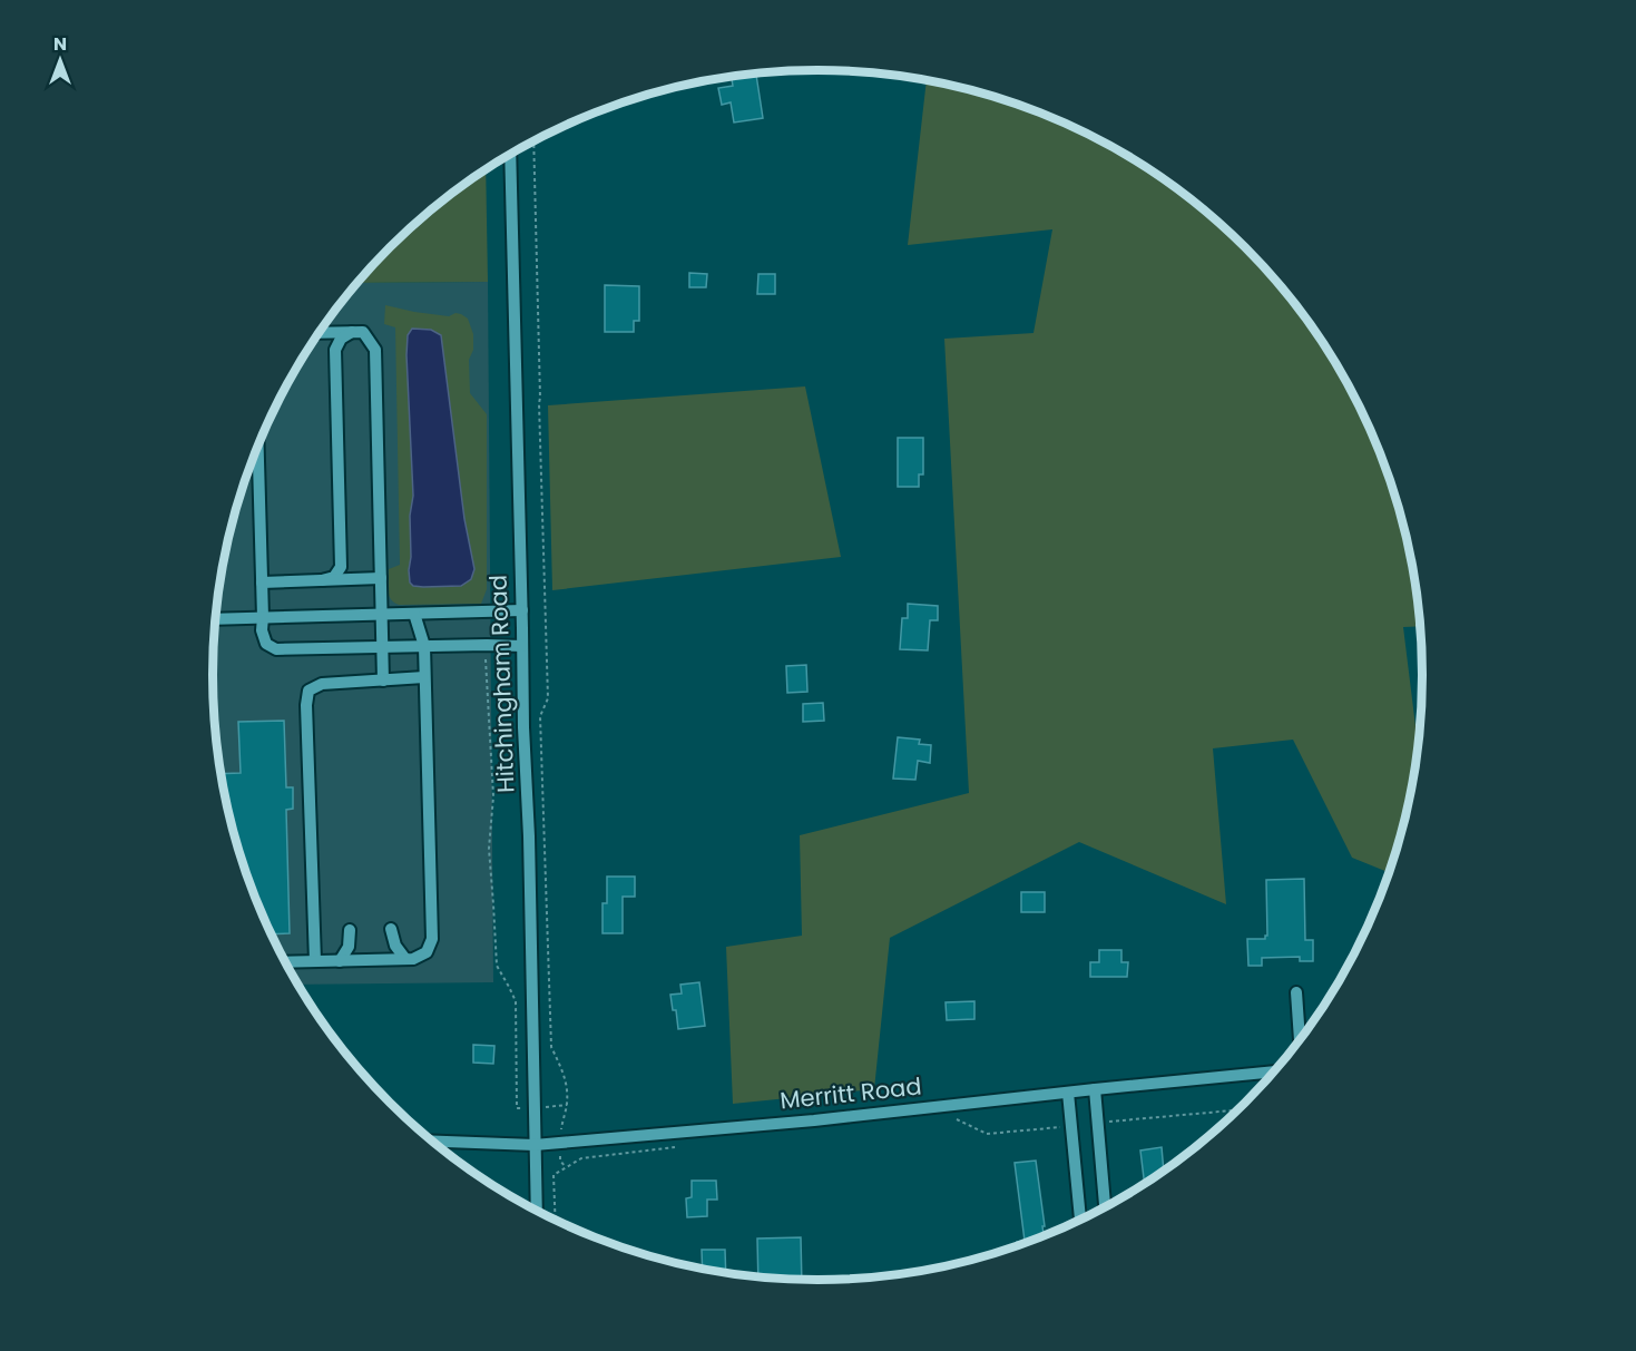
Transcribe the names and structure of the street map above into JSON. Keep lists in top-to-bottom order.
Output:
{
  "streets": {
    "street": ["Hitchingham Road", "Merritt Road"]
  },
  "crossings": [
    ["Hitchingham Road", "Merritt Road"]
  ],
  "north": "top"
}
